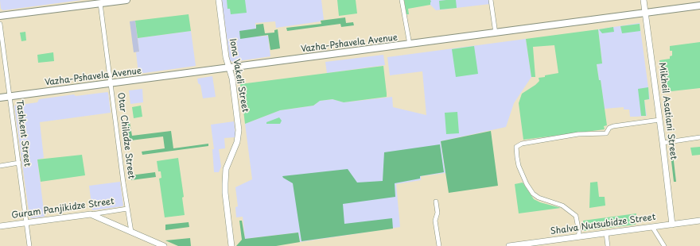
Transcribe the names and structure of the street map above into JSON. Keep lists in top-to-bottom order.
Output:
{
  "streets": {
    "main road": [
      "Vazha-Pshavela Avenue",
      "Iona Vakeli Street",
      "Mikheil Asatiani Street",
      "Guram Panjikidze Street",
      "Shalva Nutsubidze Street"
    ],
    "street": ["Tashkent Street", "Otar Chiladze Street"]
  },
  "crossings": [
    ["Vazha-Pshavela Avenue", "Iona Vakeli Street"],
    ["Vazha-Pshavela Avenue", "Mikheil Asatiani Street"],
    ["Vazha-Pshavela Avenue", "Tashkent Street"],
    ["Vazha-Pshavela Avenue", "Otar Chiladze Street"],
    ["Mikheil Asatiani Street", "Shalva Nutsubidze Street"],
    ["Tashkent Street", "Guram Panjikidze Street"],
    ["Otar Chiladze Street", "Guram Panjikidze Street"]
  ]
}
